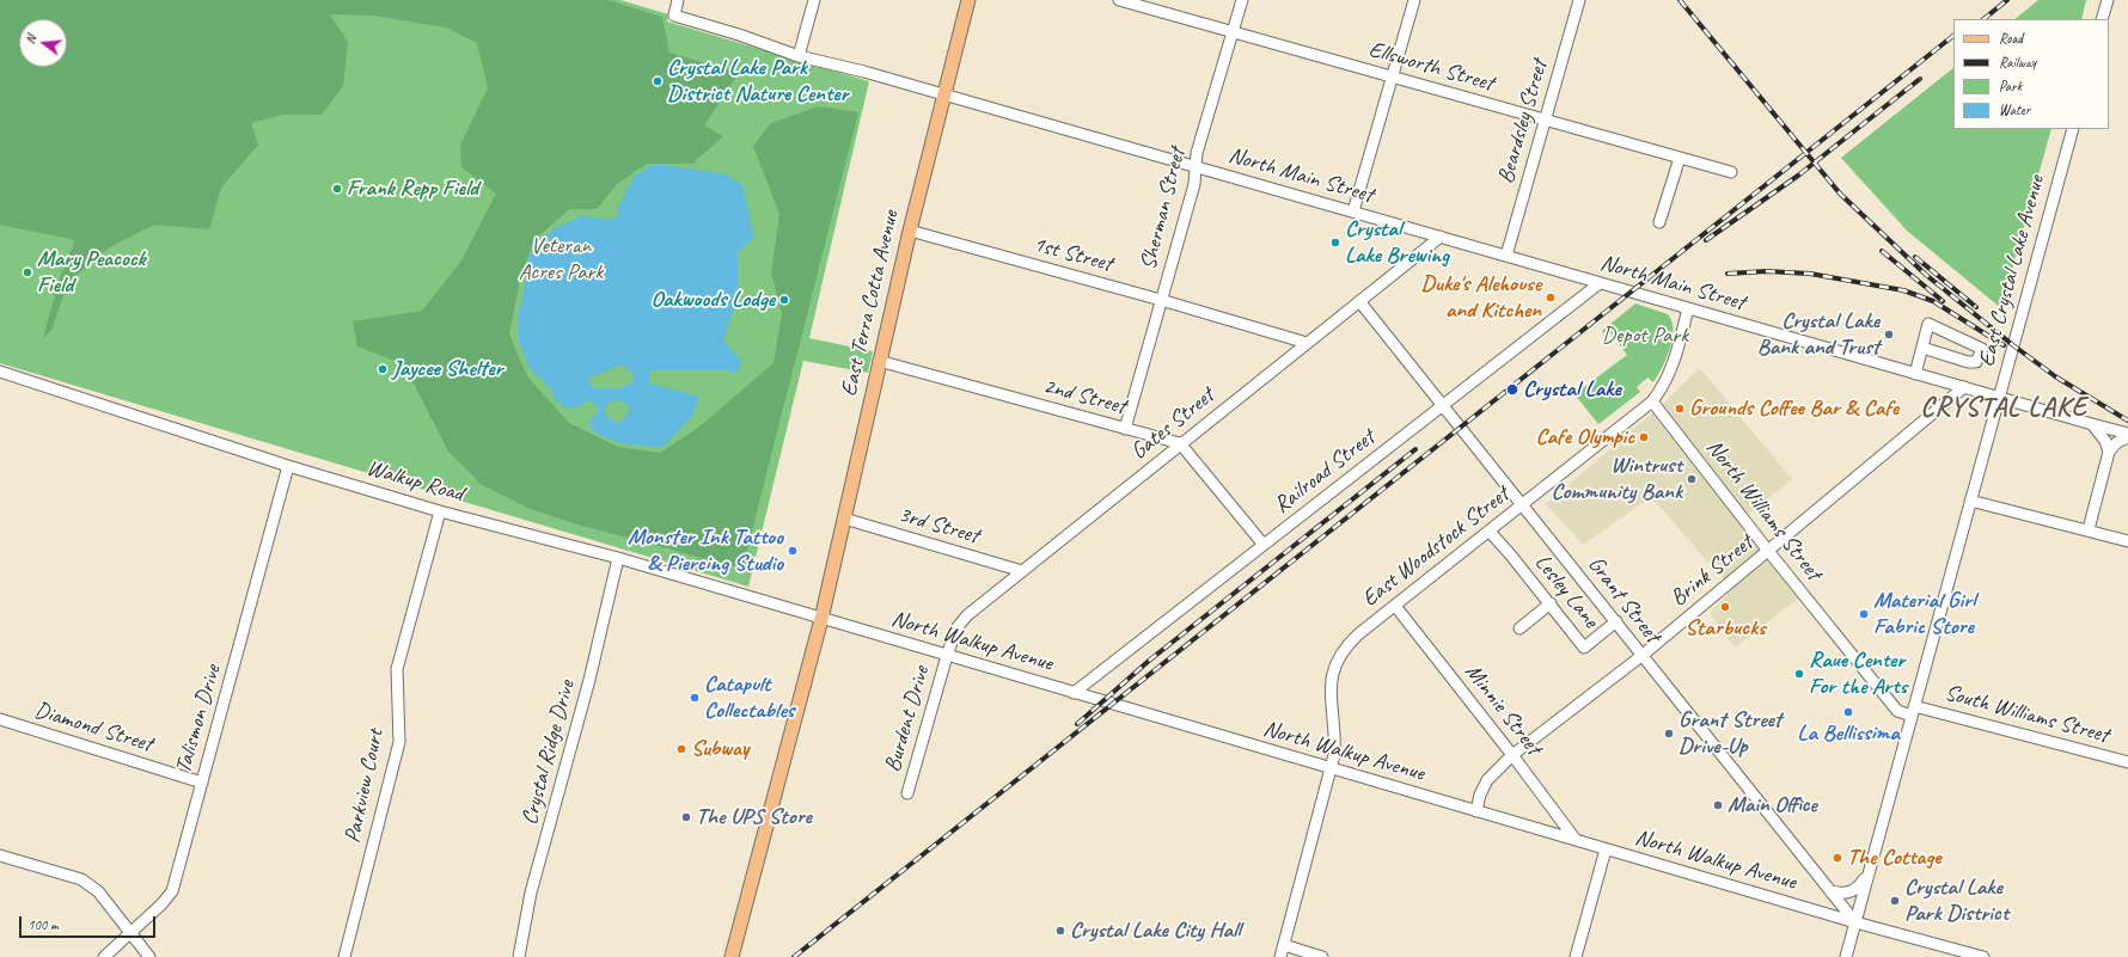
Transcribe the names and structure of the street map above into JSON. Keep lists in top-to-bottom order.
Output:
{
  "streets": {
    "main road": ["East Terra Cotta Avenue"],
    "street": [
      "Ellsworth Street",
      "Beardsley Street",
      "North Main Street",
      "Sherman Street",
      "1st Street",
      "East Crystal Lake Avenue",
      "2nd Street",
      "Gates Street",
      "Railroad Street",
      "Walkup Road",
      "North Williams Street",
      "3rd Street",
      "East Woodstock Street",
      "Brink Street",
      "Lesley Lane",
      "Grant Street",
      "North Walkup Avenue",
      "Minnie Street",
      "South Williams Street",
      "Talismon Drive",
      "Burdent Drive",
      "Diamond Street",
      "Crystal Ridge Drive",
      "Parkview Court"
    ]
  },
  "crossings": [
    ["Ellsworth Street", "Beardsley Street"],
    ["Ellsworth Street", "Sherman Street"],
    ["Beardsley Street", "North Main Street"],
    ["North Main Street", "Sherman Street"],
    ["North Main Street", "East Crystal Lake Avenue"],
    ["North Main Street", "East Terra Cotta Avenue"],
    ["North Main Street", "Gates Street"],
    ["North Main Street", "Railroad Street"],
    ["North Main Street", "Brink Street"],
    ["Sherman Street", "1st Street"],
    ["Sherman Street", "2nd Street"],
    ["1st Street", "East Terra Cotta Avenue"],
    ["1st Street", "Gates Street"],
    ["East Crystal Lake Avenue", "North Williams Street"],
    ["East Crystal Lake Avenue", "Grant Street"],
    ["East Crystal Lake Avenue", "North Walkup Avenue"],
    ["East Crystal Lake Avenue", "South Williams Street"],
    ["East Terra Cotta Avenue", "2nd Street"],
    ["East Terra Cotta Avenue", "Walkup Road"],
    ["East Terra Cotta Avenue", "3rd Street"],
    ["East Terra Cotta Avenue", "North Walkup Avenue"],
    ["2nd Street", "Gates Street"],
    ["Gates Street", "3rd Street"],
    ["Gates Street", "Grant Street"],
    ["Gates Street", "North Walkup Avenue"],
    ["Gates Street", "Burdent Drive"],
    ["Railroad Street", "Grant Street"],
    ["Railroad Street", "North Walkup Avenue"],
    ["Walkup Road", "North Walkup Avenue"],
    ["Walkup Road", "Talismon Drive"],
    ["Walkup Road", "Crystal Ridge Drive"],
    ["Walkup Road", "Parkview Court"],
    ["North Williams Street", "East Woodstock Street"],
    ["North Williams Street", "Brink Street"],
    ["North Williams Street", "South Williams Street"],
    ["East Woodstock Street", "Lesley Lane"],
    ["East Woodstock Street", "Grant Street"],
    ["East Woodstock Street", "North Walkup Avenue"],
    ["East Woodstock Street", "Minnie Street"],
    ["Brink Street", "Grant Street"],
    ["Brink Street", "North Walkup Avenue"],
    ["Brink Street", "Minnie Street"],
    ["Lesley Lane", "Grant Street"],
    ["Grant Street", "North Walkup Avenue"],
    ["North Walkup Avenue", "Minnie Street"],
    ["North Walkup Avenue", "Burdent Drive"],
    ["Talismon Drive", "Diamond Street"]
  ],
  "districts": ["CRYSTAL LAKE"],
  "parks": ["Veteran Acres Park", "Depot Park"],
  "places": [
    "Crystal Lake Park District Nature Center",
    "Frank Repp Field",
    "Crystal Lake Brewing",
    "Mary Peacock Field",
    "Duke's Alehouse and Kitchen",
    "Oakwoods Lodge",
    "Crystal Lake Bank and Trust",
    "Jaycee Shelter",
    "Crystal Lake",
    "Grounds Coffee Bar & Cafe",
    "Cafe Olympic",
    "Wintrust Community Bank",
    "Monster Ink Tattoo & Piercing Studio",
    "Starbucks",
    "Material Girl Fabric Store",
    "Raue Center For the Arts",
    "Catapult Collectables",
    "La Bellissima",
    "Grant Street Drive-Up",
    "Subway",
    "Main Office",
    "The UPS Store",
    "The Cottage",
    "Crystal Lake Park District",
    "Crystal Lake City Hall"
  ],
  "legend": [
    "Road",
    "Railway",
    "Park",
    "Water"
  ],
  "scale_bar": "100 m",
  "north": "left"
}
